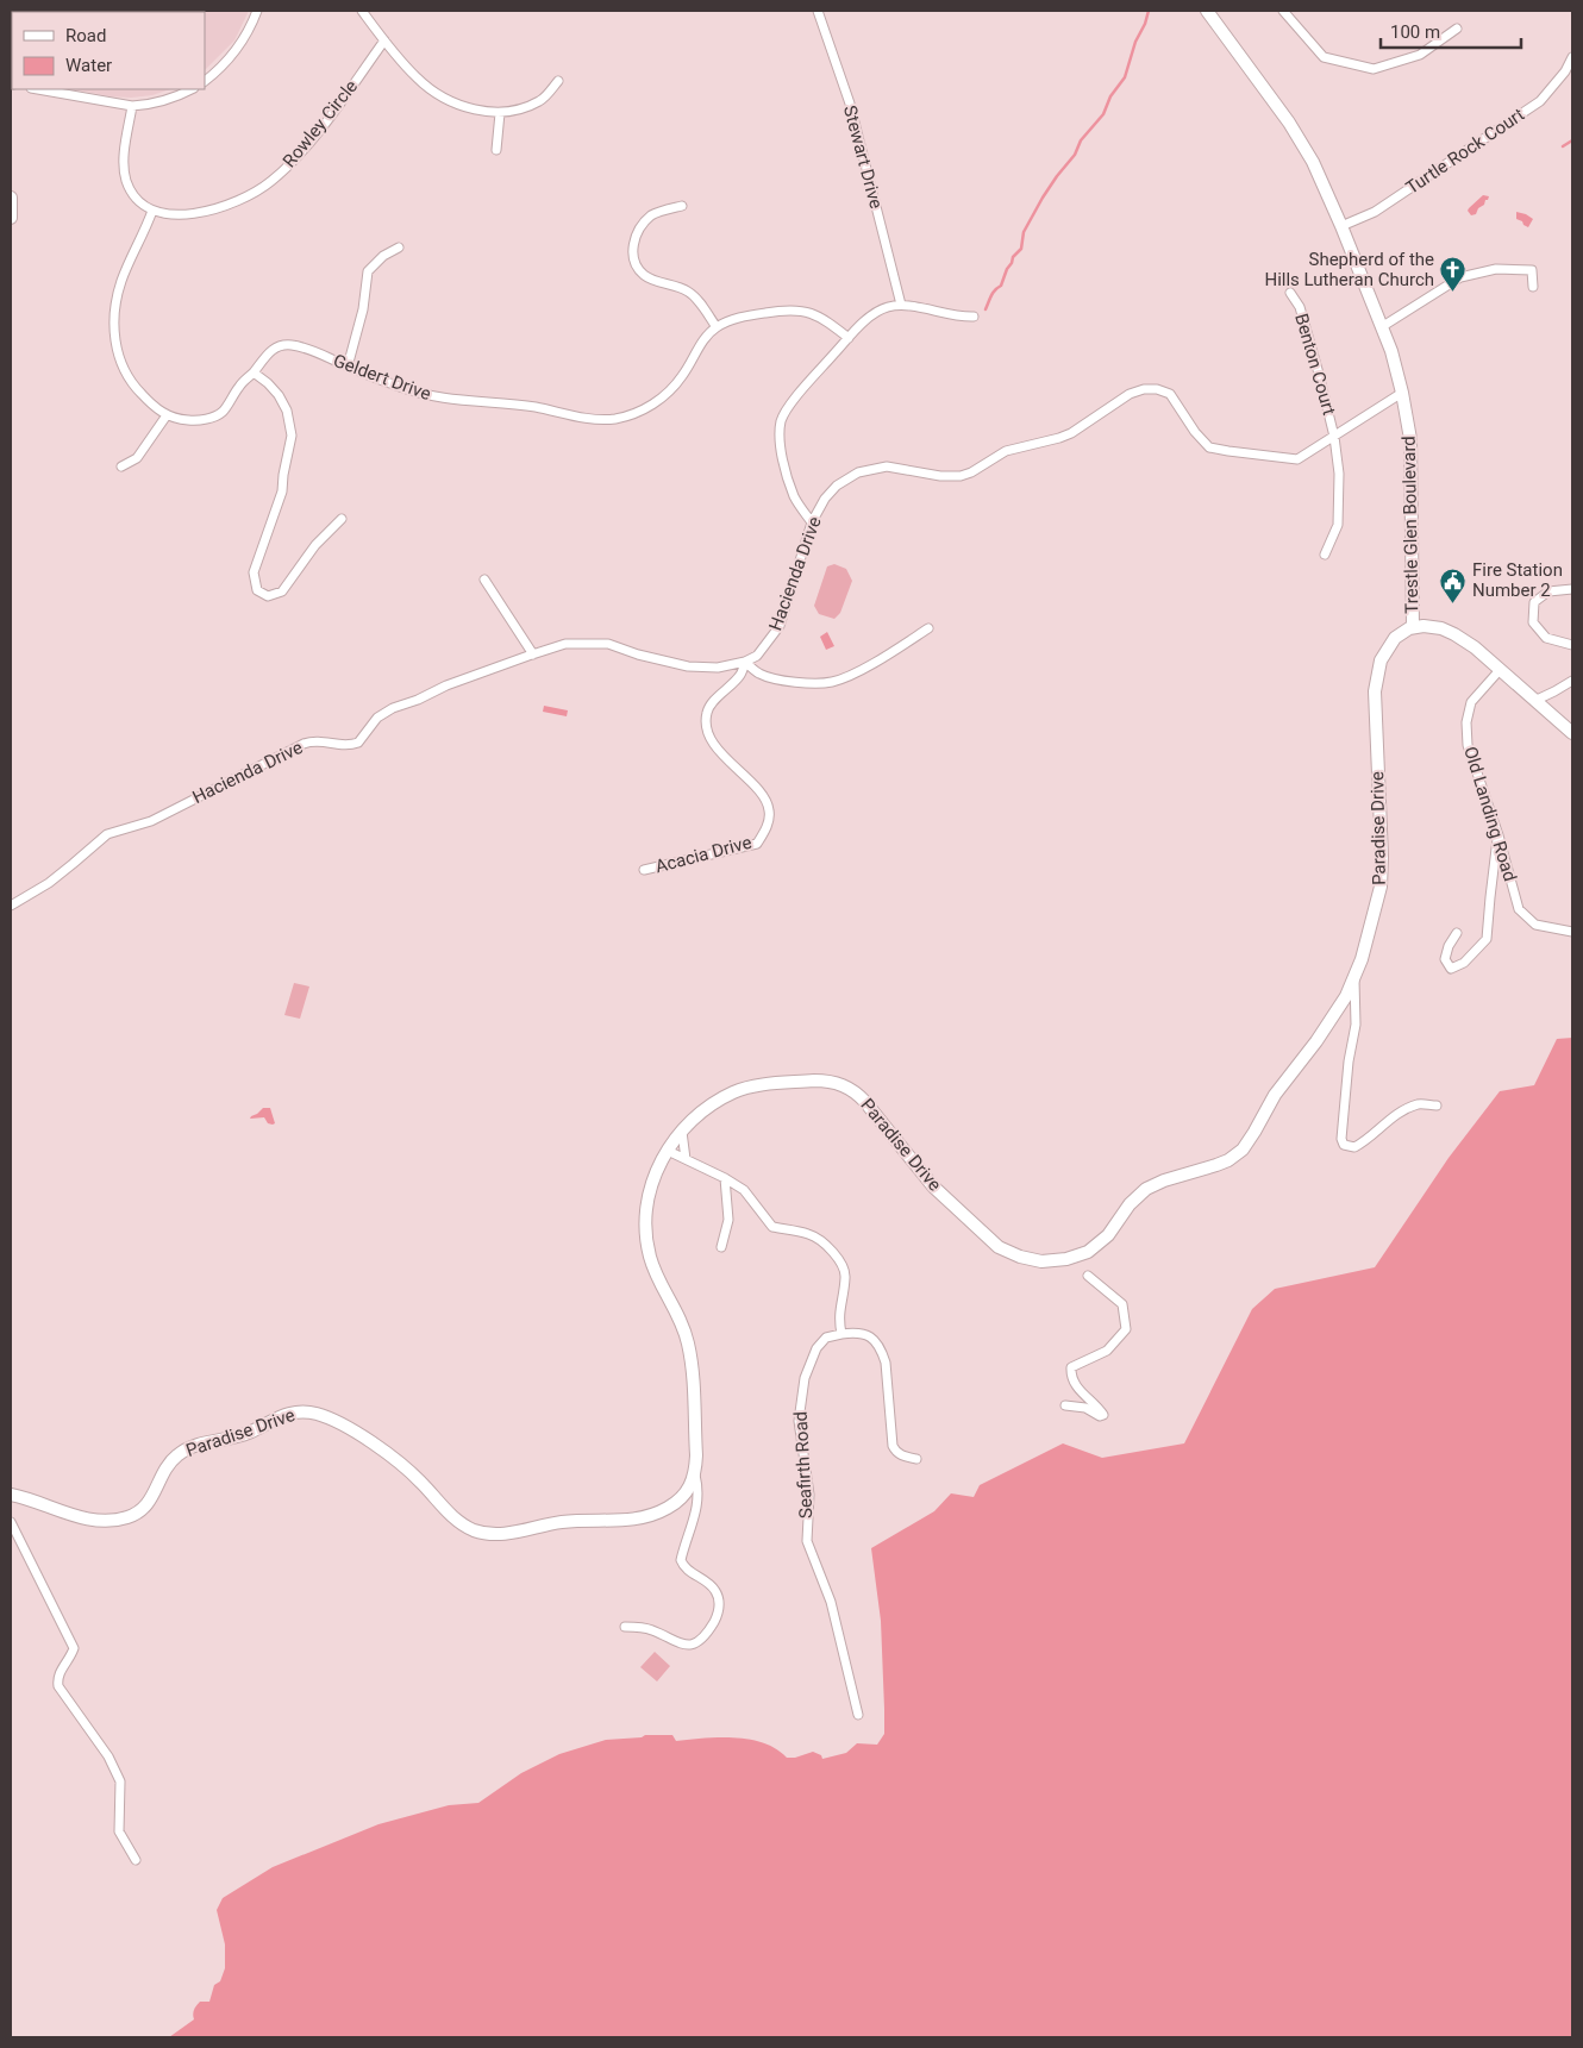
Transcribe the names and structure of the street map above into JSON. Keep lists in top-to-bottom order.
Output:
{
  "streets": {
    "street": [
      "Rowley Circle",
      "Turtle Rock Court",
      "Stewart Drive",
      "Benton Court",
      "Geldert Drive",
      "Trestle Glen Boulevard",
      "Hacienda Drive",
      "Old Landing Road",
      "Paradise Drive",
      "Acacia Drive",
      "Seafirth Road"
    ]
  },
  "crossings": [
    ["Rowley Circle", "Geldert Drive"],
    ["Turtle Rock Court", "Trestle Glen Boulevard"],
    ["Benton Court", "Hacienda Drive"],
    ["Trestle Glen Boulevard", "Hacienda Drive"],
    ["Trestle Glen Boulevard", "Paradise Drive"],
    ["Hacienda Drive", "Acacia Drive"]
  ],
  "places": {
    "church": ["Shepherd of the Hills Lutheran Church"],
    "public building": ["Fire Station Number 2"]
  },
  "legend": ["Road", "Water"],
  "scale_bar": "100 m"
}
